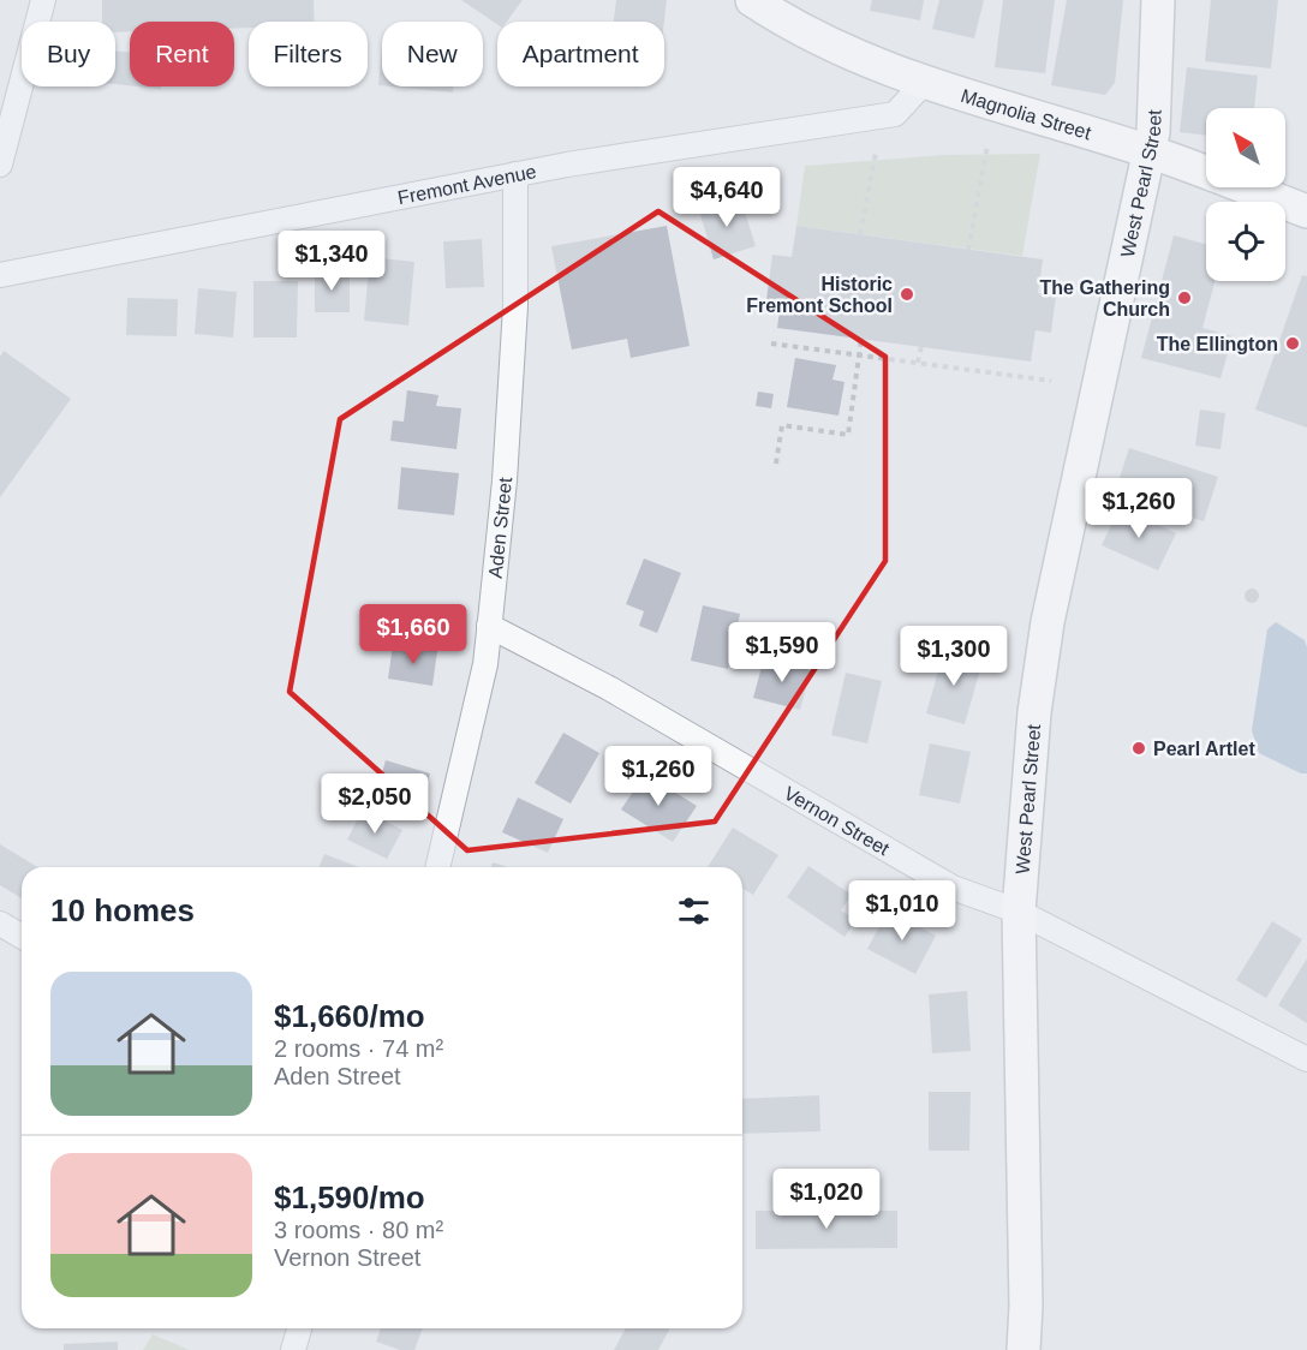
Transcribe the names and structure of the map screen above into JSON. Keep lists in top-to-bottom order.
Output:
{
  "streets": {
    "street": [
      "Magnolia Street",
      "West Pearl Street",
      "Fremont Avenue",
      "Aden Street",
      "Vernon Street"
    ]
  },
  "crossings": [
    ["Magnolia Street", "West Pearl Street"],
    ["Magnolia Street", "Fremont Avenue"],
    ["West Pearl Street", "Vernon Street"],
    ["Fremont Avenue", "Aden Street"],
    ["Aden Street", "Vernon Street"]
  ],
  "places": [
    "Historic Fremont School",
    "The Gathering Church",
    "The Ellington",
    "Pearl Artlet"
  ],
  "north": "top left",
  "page": {
    "chip": [
      "Buy",
      "Rent",
      "Filters",
      "New",
      "Apartment"
    ],
    "price": [
      "$4,640",
      "$1,340",
      "$1,260",
      "$1,660",
      "$1,590",
      "$1,300",
      "$1,260",
      "$2,050",
      "$1,010",
      "$1,020"
    ],
    "heading": "10 homes",
    "list": [
      {
        "name": "$1,660/mo",
        "note": "2 rooms · 74 m² · Aden Street"
      },
      {
        "name": "$1,590/mo",
        "note": "3 rooms · 80 m² · Vernon Street"
      }
    ]
  }
}
